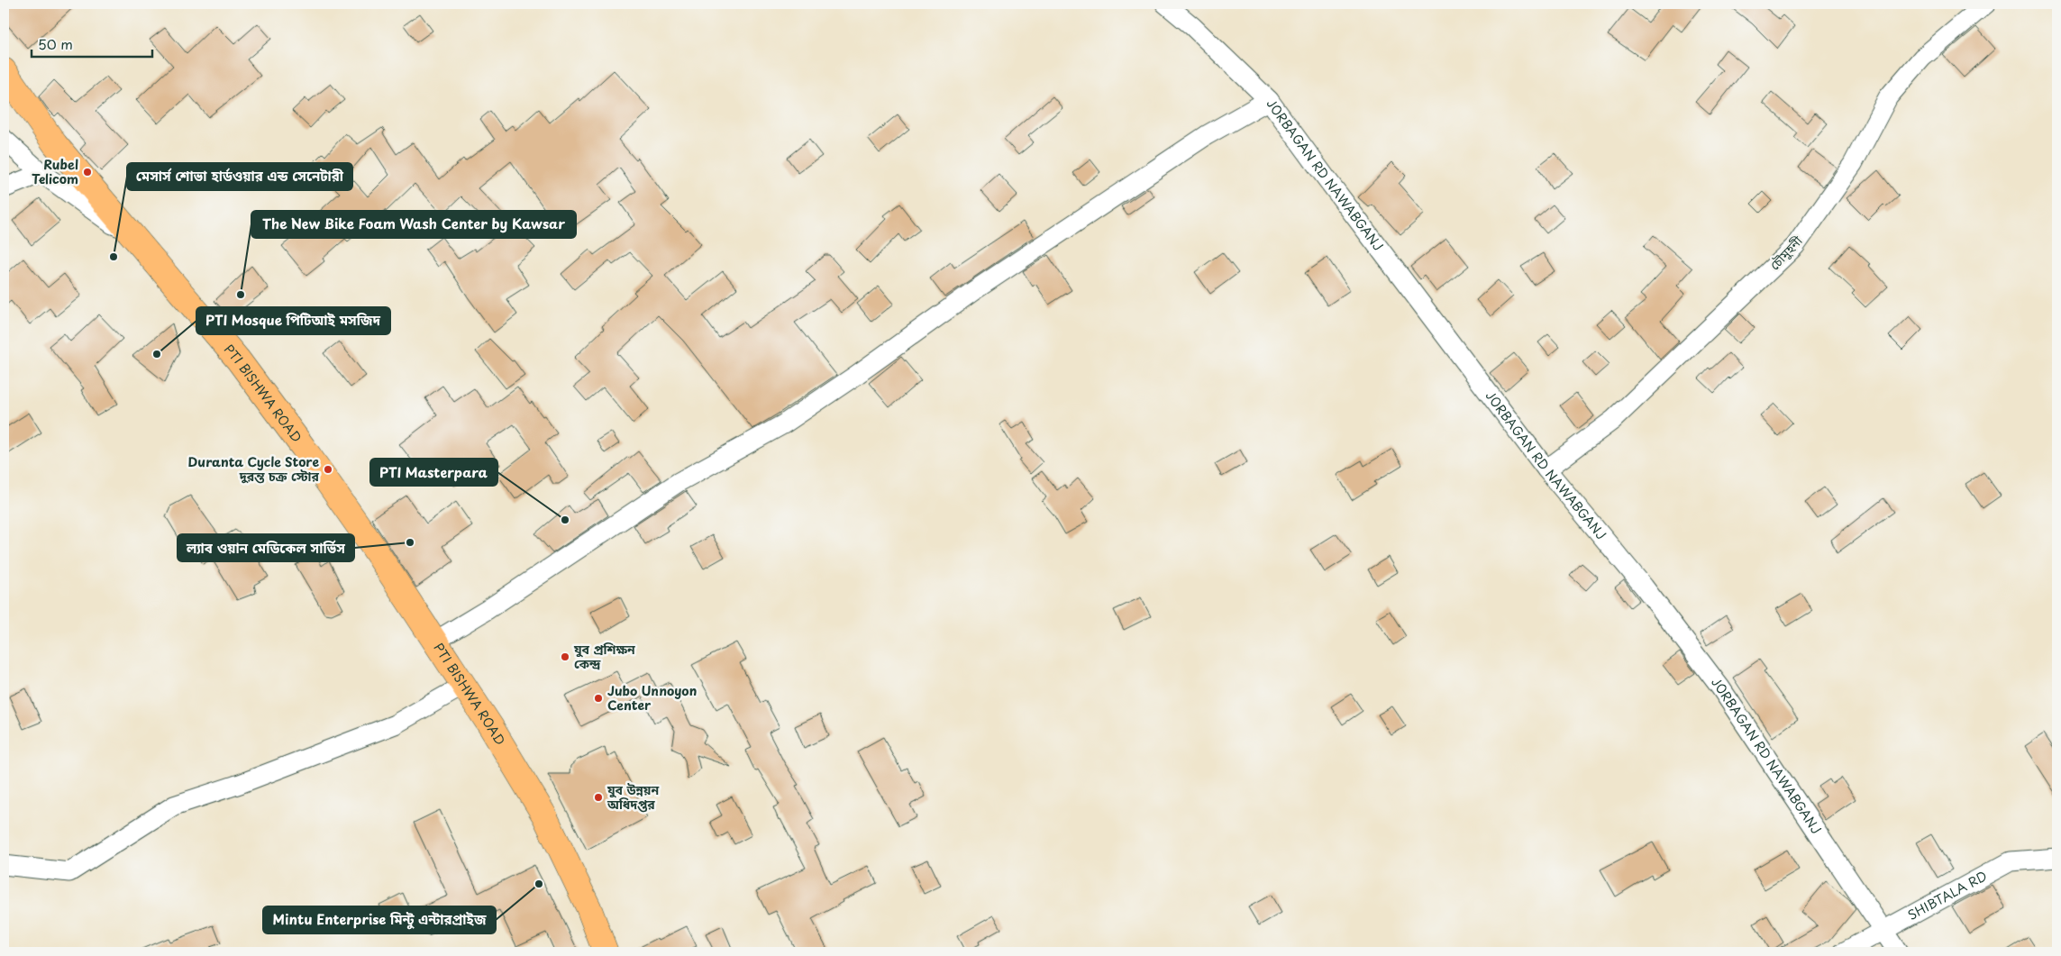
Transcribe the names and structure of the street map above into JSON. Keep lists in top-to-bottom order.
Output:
{
  "streets": {
    "highway": ["PTI BISHWA ROAD"],
    "street": ["JORBAGAN RD NAWABGANJ", "চৌমুহনী", "SHIBTALA RD"]
  },
  "crossings": [
    ["JORBAGAN RD NAWABGANJ", "চৌমুহনী"],
    ["JORBAGAN RD NAWABGANJ", "SHIBTALA RD"]
  ],
  "places": [
    "Rubel Telicom",
    "মেসার্স শোভা হার্ডওয়ার এন্ড সেনেটারী",
    "The New Bike Foam Wash Center by Kawsar",
    "PTI Mosque পিটিআই মসজিদ",
    "Duranta Cycle Store দুরন্ত চক্র স্টোর",
    "PTI Masterpara",
    "ল্যাব ওয়ান মেডিকেল সার্ভিস",
    "যুব প্রশিক্ষন কেন্দ্র",
    "Jubo Unnoyon Center",
    "যুব উন্নয়ন অধিদপ্তর",
    "Mintu Enterprise মিন্টু এন্টারপ্রাইজ"
  ],
  "scale_bar": "50 m"
}
